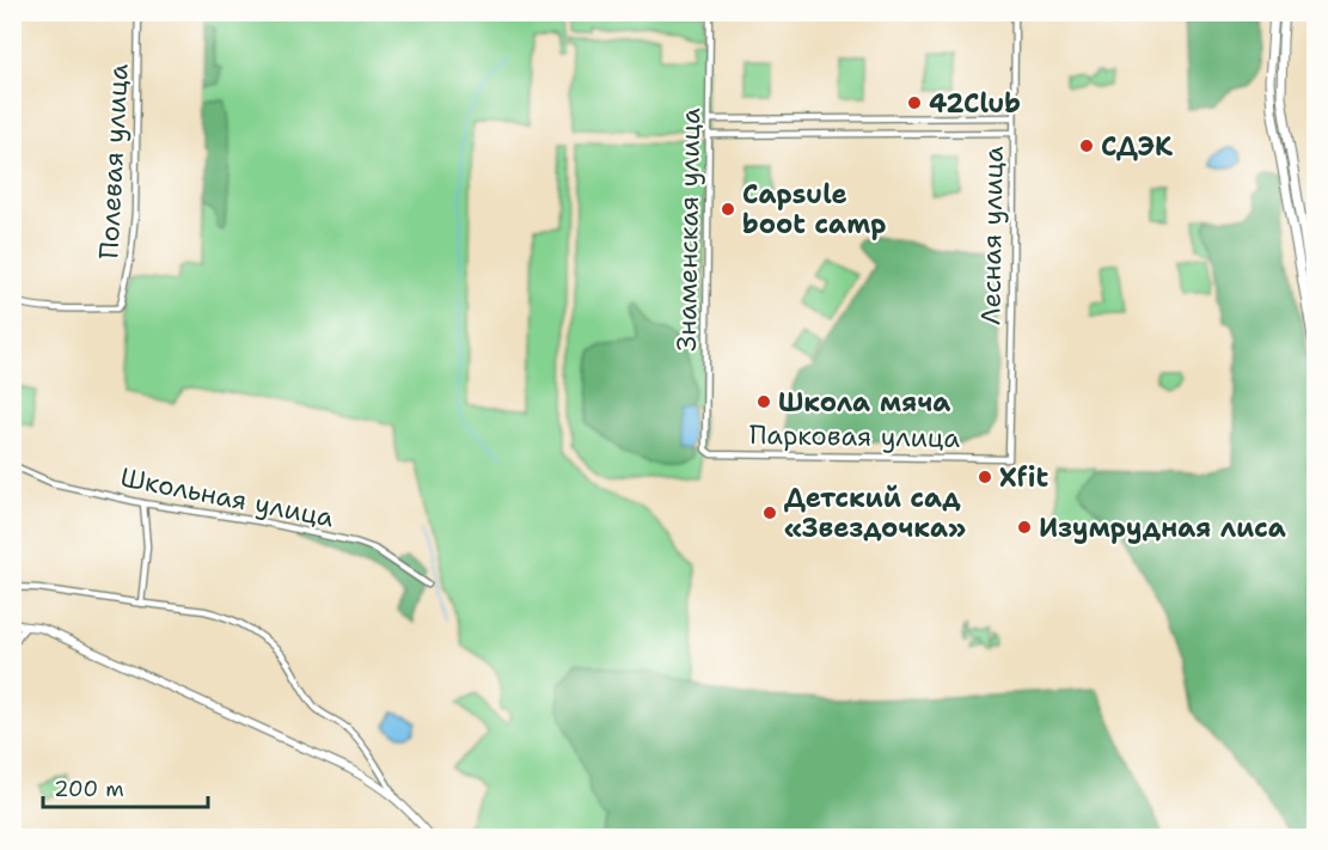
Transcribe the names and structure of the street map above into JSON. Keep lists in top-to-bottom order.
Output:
{
  "streets": {
    "street": [
      "Полевая улица",
      "Знаменская улица",
      "Лесная улица",
      "Парковая улица",
      "Школьная улица"
    ]
  },
  "crossings": [
    ["Знаменская улица", "Парковая улица"],
    ["Лесная улица", "Парковая улица"]
  ],
  "places": [
    "42Club",
    "СДЭК",
    "Capsule boot camp",
    "Школа мяча",
    "Xfit",
    "Детский сад «Звездочка»",
    "Изумрудная лиса"
  ],
  "scale_bar": "200 m"
}
